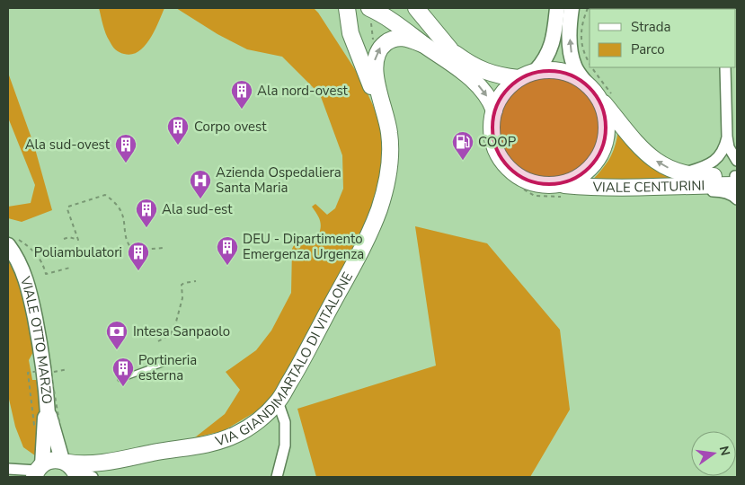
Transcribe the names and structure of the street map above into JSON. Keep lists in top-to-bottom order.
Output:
{
  "streets": {
    "main road": ["VIALE CENTURINI", "VIA GIANDIMARTALO DI VITALONE"],
    "street": ["VIALE OTTO MARZO"]
  },
  "places": {
    "building": [
      "Ala nord-ovest",
      "Corpo ovest",
      "Ala sud-ovest",
      "Ala sud-est",
      "DEU - Dipartimento Emergenza Urgenza",
      "Poliambulatori",
      "Portineria esterna"
    ],
    "fuel station": ["COOP"],
    "hospital": ["Azienda Ospedaliera Santa Maria"],
    "bank": ["Intesa Sanpaolo"]
  },
  "legend": ["Strada", "Parco"],
  "north": "right"
}
